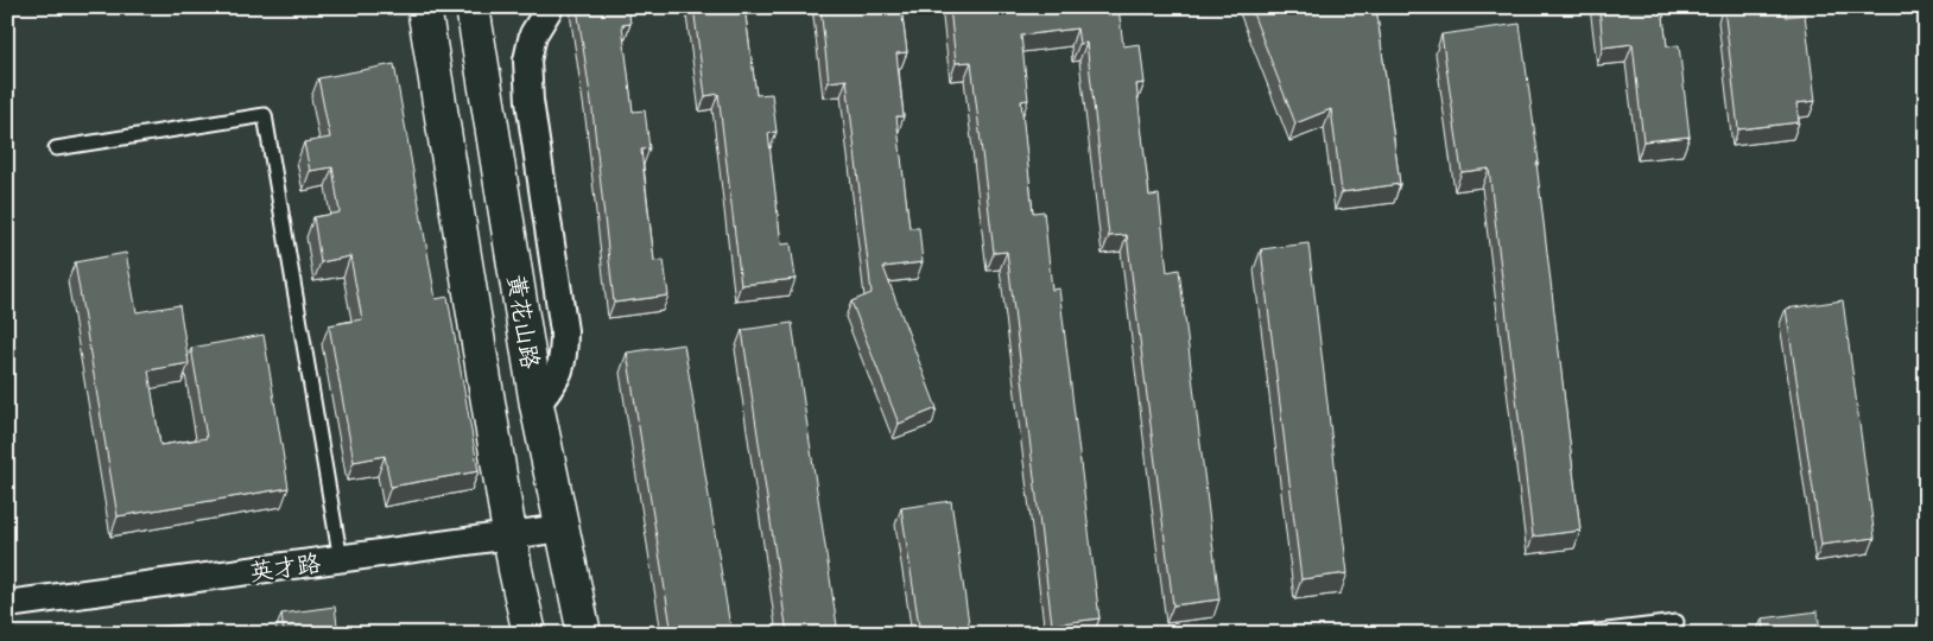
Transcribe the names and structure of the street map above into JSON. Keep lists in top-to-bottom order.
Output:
{
  "streets": {
    "main road": ["黄花山路"],
    "street": ["英才路"]
  },
  "crossings": [
    ["黄花山路", "英才路"]
  ]
}
